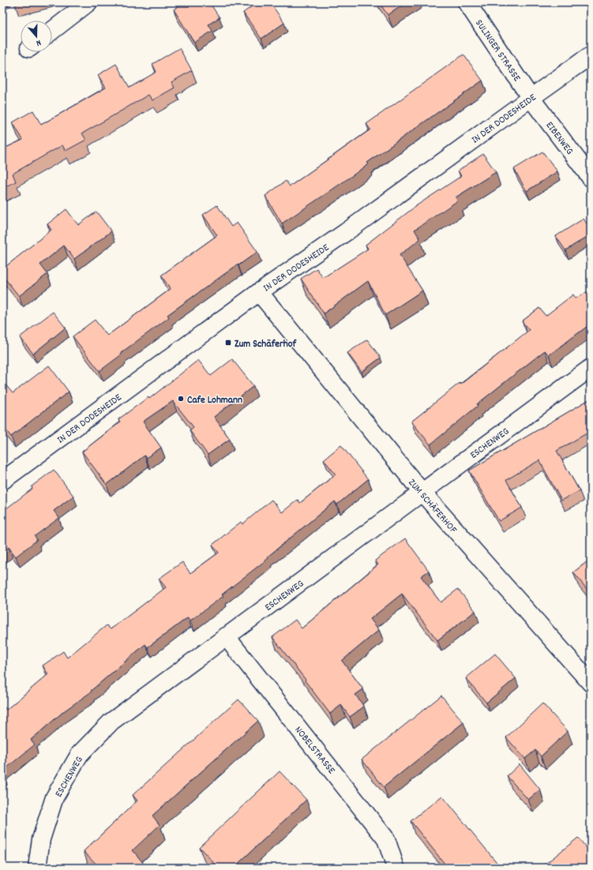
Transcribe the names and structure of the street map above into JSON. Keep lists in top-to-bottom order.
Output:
{
  "streets": {
    "street": [
      "SULINGER STRASSE",
      "IN DER DODESHEIDE",
      "EIBENWEG",
      "ESCHENWEG",
      "ZUM SCHÄFERHOF",
      "NOBELSTRASSE"
    ]
  },
  "crossings": [
    ["SULINGER STRASSE", "IN DER DODESHEIDE"],
    ["SULINGER STRASSE", "EIBENWEG"],
    ["IN DER DODESHEIDE", "EIBENWEG"],
    ["IN DER DODESHEIDE", "ZUM SCHÄFERHOF"],
    ["ESCHENWEG", "ZUM SCHÄFERHOF"],
    ["ESCHENWEG", "NOBELSTRASSE"]
  ],
  "places": {
    "transit": ["Zum Schäferhof"],
    "other": ["Cafe Lohmann"]
  },
  "north": "bottom"
}
